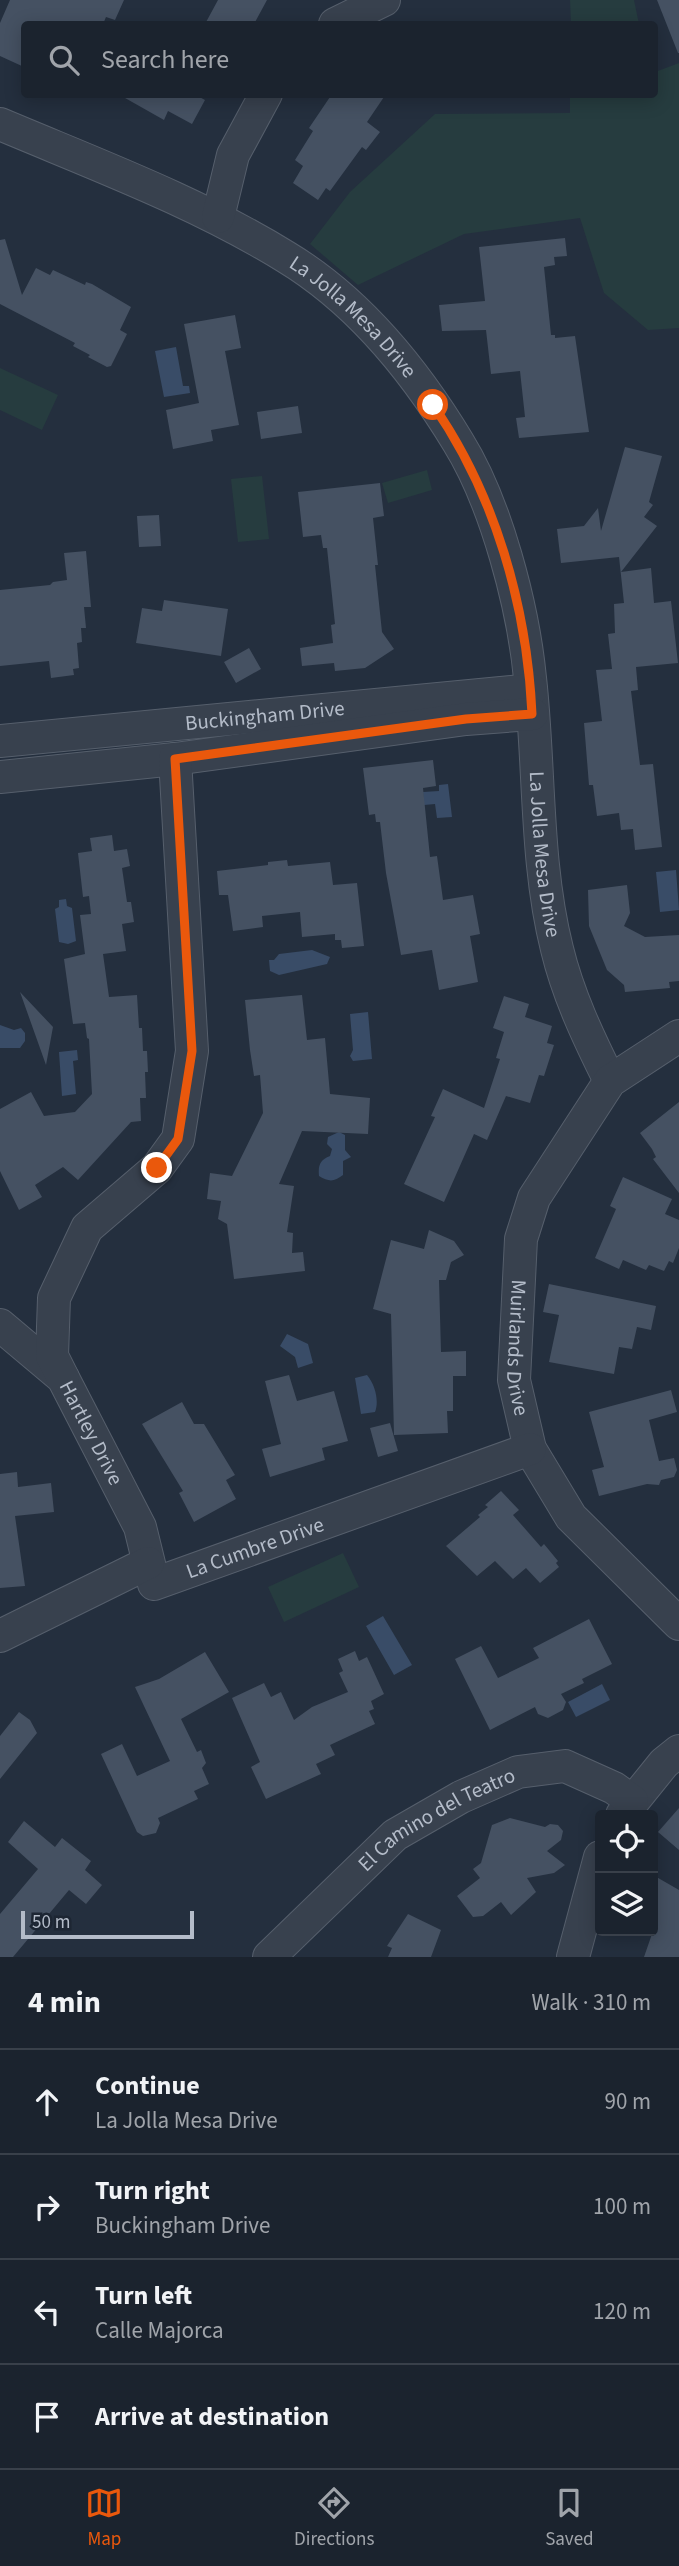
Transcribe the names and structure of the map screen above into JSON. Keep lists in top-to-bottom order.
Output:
{
  "streets": {
    "street": [
      "La Jolla Mesa Drive",
      "Buckingham Drive",
      "Muirlands Drive",
      "Hartley Drive",
      "La Cumbre Drive",
      "El Camino del Teatro"
    ]
  },
  "crossings": [
    ["La Jolla Mesa Drive", "Buckingham Drive"],
    ["La Jolla Mesa Drive", "Muirlands Drive"],
    ["Muirlands Drive", "La Cumbre Drive"],
    ["Hartley Drive", "La Cumbre Drive"]
  ],
  "scale_bar": "50 m",
  "page": {
    "search": "Search here",
    "scale": "50 m",
    "heading": ["4 min", "Walk · 310 m"],
    "list": [
      ["Continue", "La Jolla Mesa Drive", "90 m"],
      ["Turn right", "Buckingham Drive", "100 m"],
      ["Turn left", "Calle Majorca", "120 m"],
      "Arrive at destination"
    ],
    "nav": ["Map", "Directions", "Saved"]
  }
}
